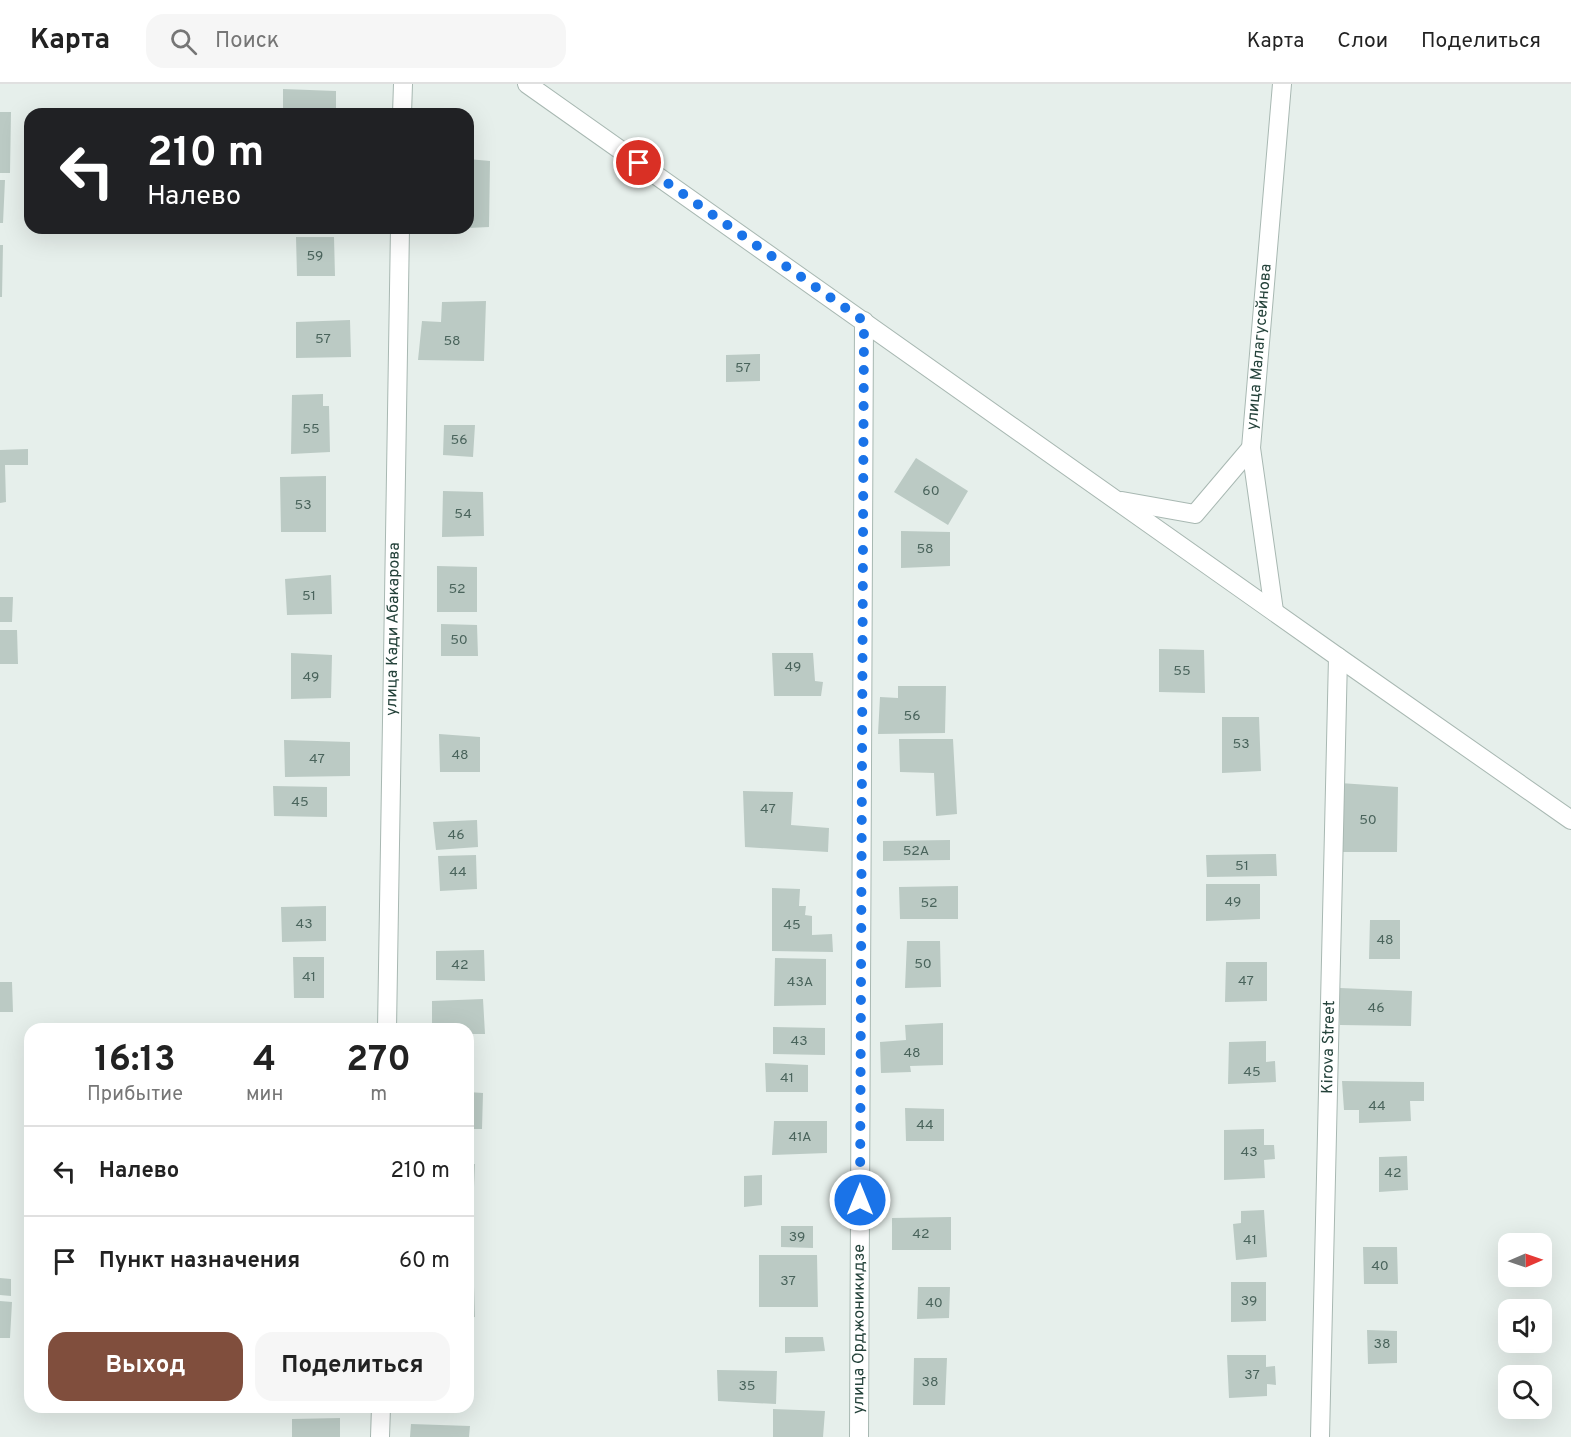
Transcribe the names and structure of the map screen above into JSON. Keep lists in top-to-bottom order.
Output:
{
  "streets": {
    "street": [
      "улица Малагусейнова",
      "улица Кади Абакарова",
      "Kirova Street",
      "улица Орджоникидзе"
    ]
  },
  "house_numbers": [
    "59",
    "57",
    "58",
    "57",
    "55",
    "56",
    "60",
    "53",
    "54",
    "58",
    "52",
    "51",
    "50",
    "49",
    "55",
    "49",
    "56",
    "53",
    "48",
    "47",
    "45",
    "47",
    "50",
    "46",
    "52А",
    "51",
    "44",
    "49",
    "52",
    "43",
    "45",
    "48",
    "50",
    "42",
    "41",
    "47",
    "43А",
    "46",
    "43",
    "48",
    "45",
    "41",
    "44",
    "44",
    "41А",
    "43",
    "42",
    "42",
    "39",
    "41",
    "40",
    "37",
    "39",
    "40",
    "38",
    "37",
    "38",
    "35"
  ],
  "north": "right",
  "page": {
    "header": "Карта",
    "search": "Поиск",
    "nav": ["Карта", "Слои", "Поделиться"],
    "turn": ["210 m", "Налево"],
    "eta": [
      "16:13",
      "Прибытие",
      "4",
      "мин",
      "270",
      "m"
    ],
    "list": [
      {
        "name": "Налево",
        "value": "210 m"
      },
      {
        "name": "Пункт назначения",
        "value": "60 m"
      }
    ],
    "buttons": ["Выход", "Поделиться"]
  }
}
